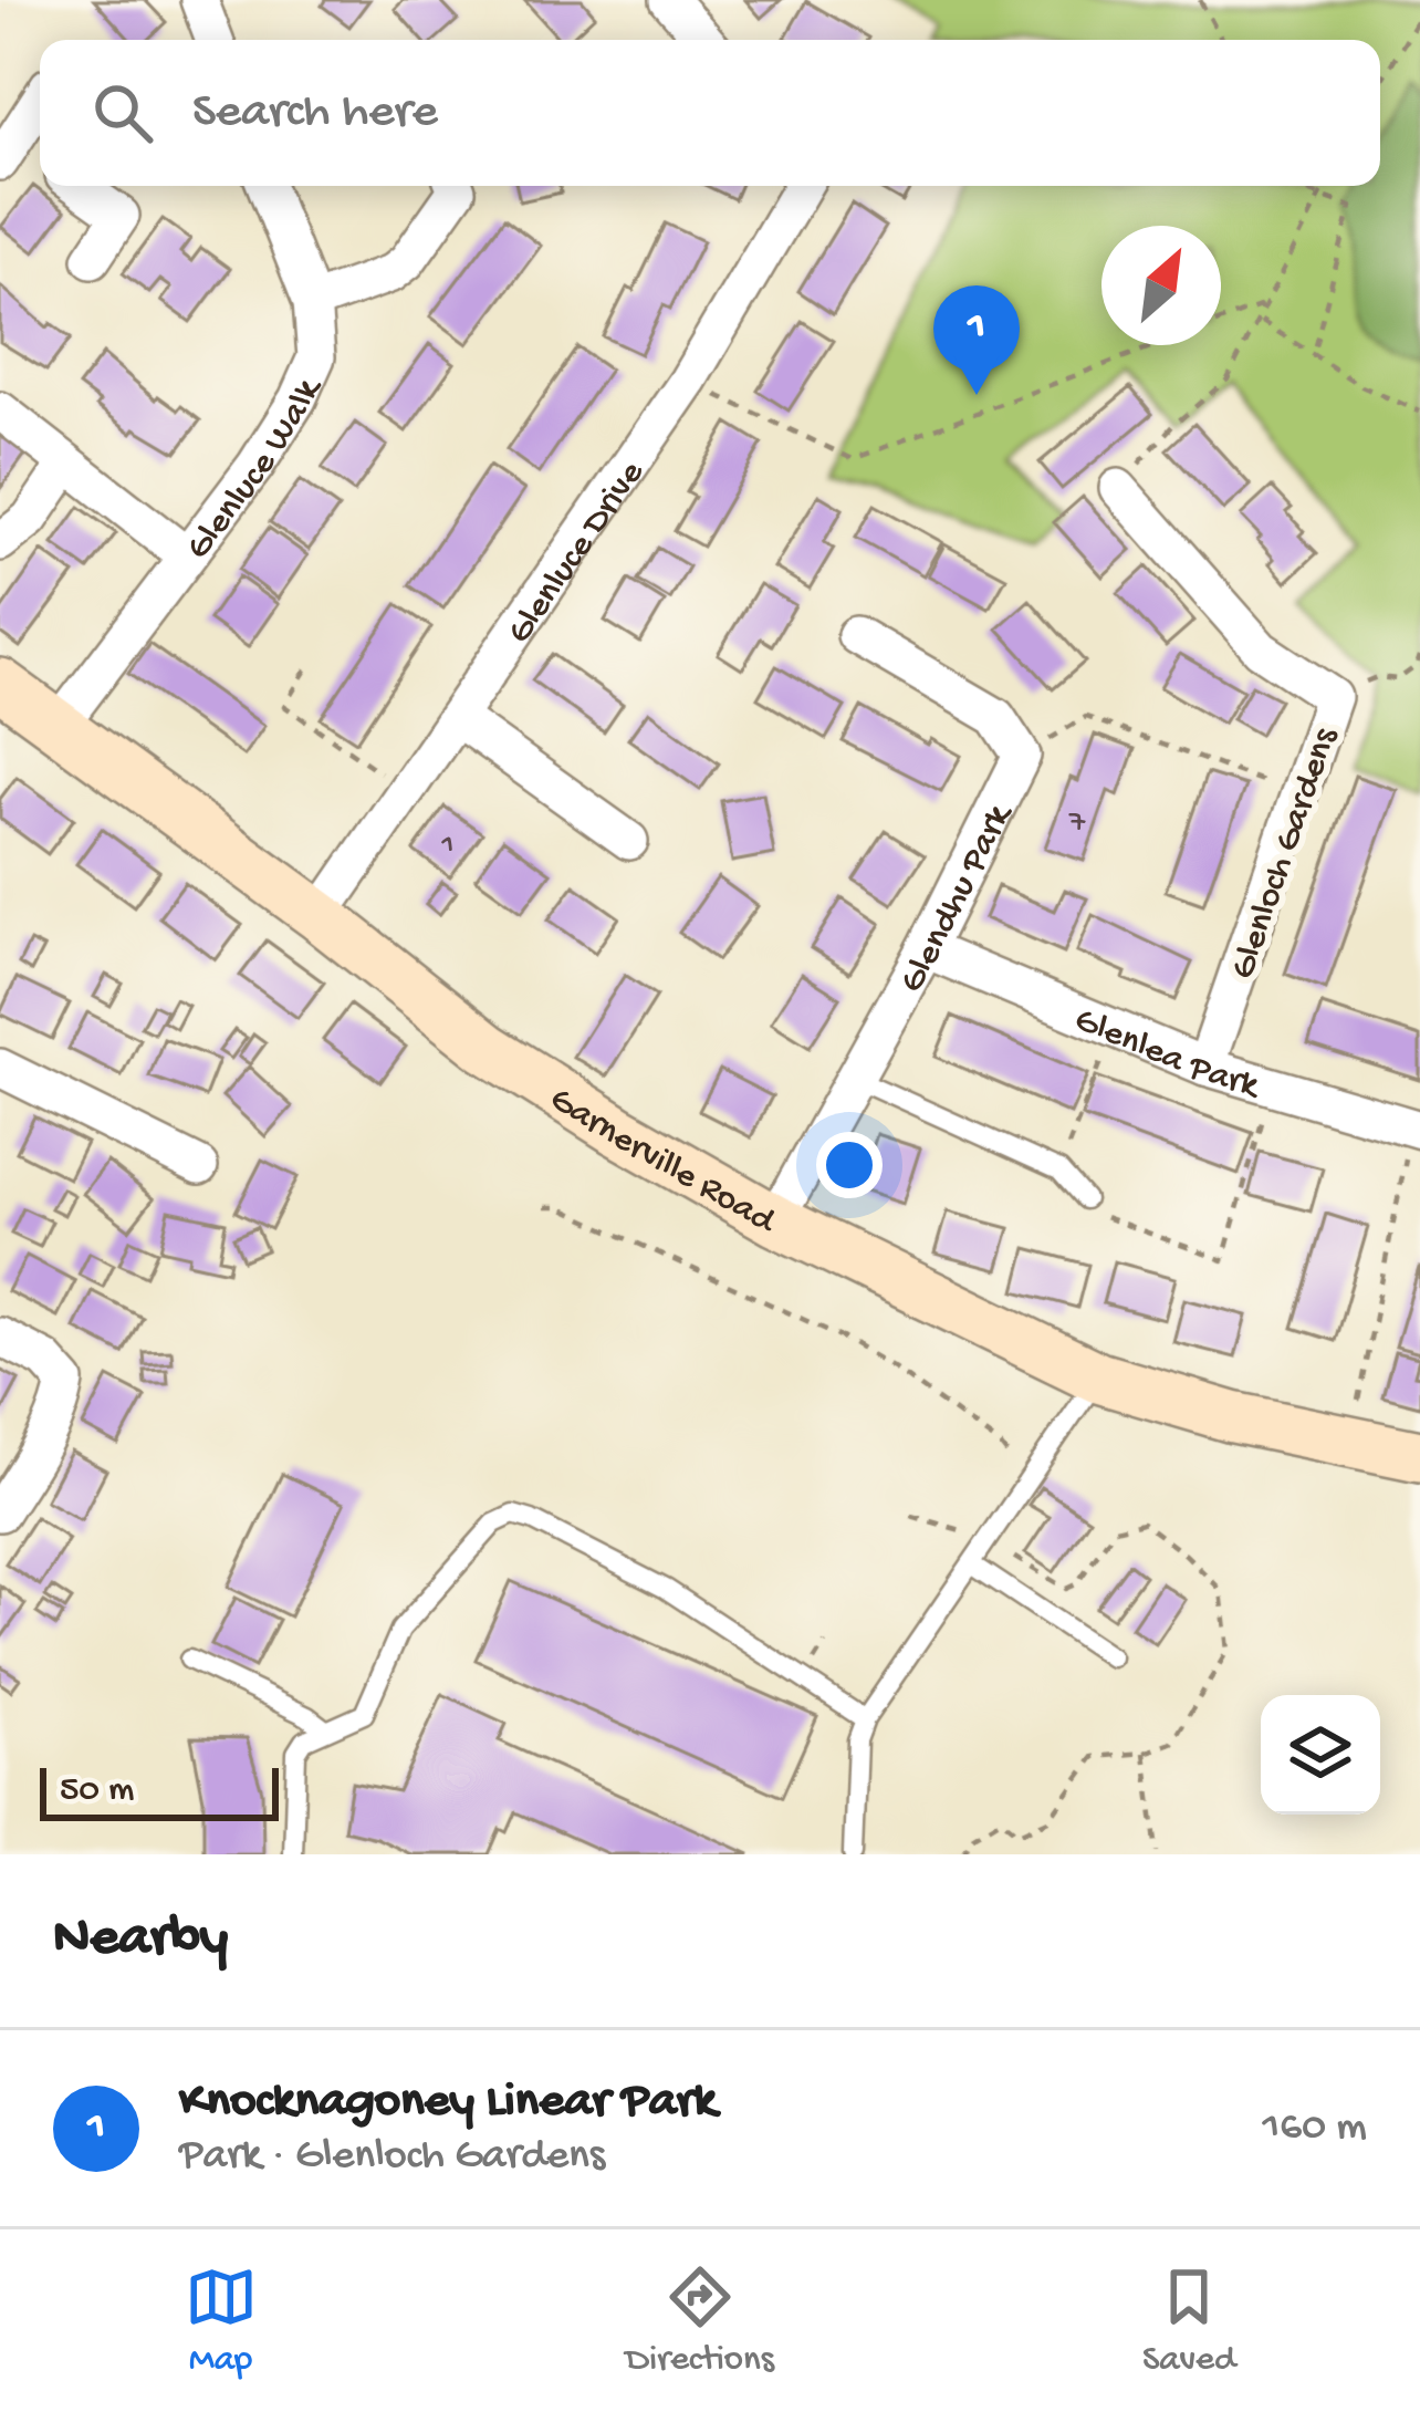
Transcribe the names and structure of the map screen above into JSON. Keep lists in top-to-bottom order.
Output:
{
  "streets": {
    "street": [
      "Glenluce Walk",
      "Glenluce Drive",
      "Glenloch Gardens",
      "Glendhu Park",
      "Glenlea Park",
      "Garnerville Road"
    ]
  },
  "crossings": [
    ["Glenluce Walk", "Garnerville Road"],
    ["Glenluce Drive", "Garnerville Road"],
    ["Glenloch Gardens", "Glenlea Park"],
    ["Glendhu Park", "Glenlea Park"],
    ["Glendhu Park", "Garnerville Road"]
  ],
  "house_numbers": ["7", "1"],
  "scale_bar": "50 m",
  "north": "top right",
  "page": {
    "search": "Search here",
    "pins": "1",
    "scale": "50 m",
    "heading": "Nearby",
    "list": [
      {
        "mark": "1",
        "name": "Knocknagoney Linear Park",
        "note": "Park · Glenloch Gardens",
        "value": "160 m"
      }
    ],
    "nav": ["Map", "Directions", "Saved"]
  }
}
